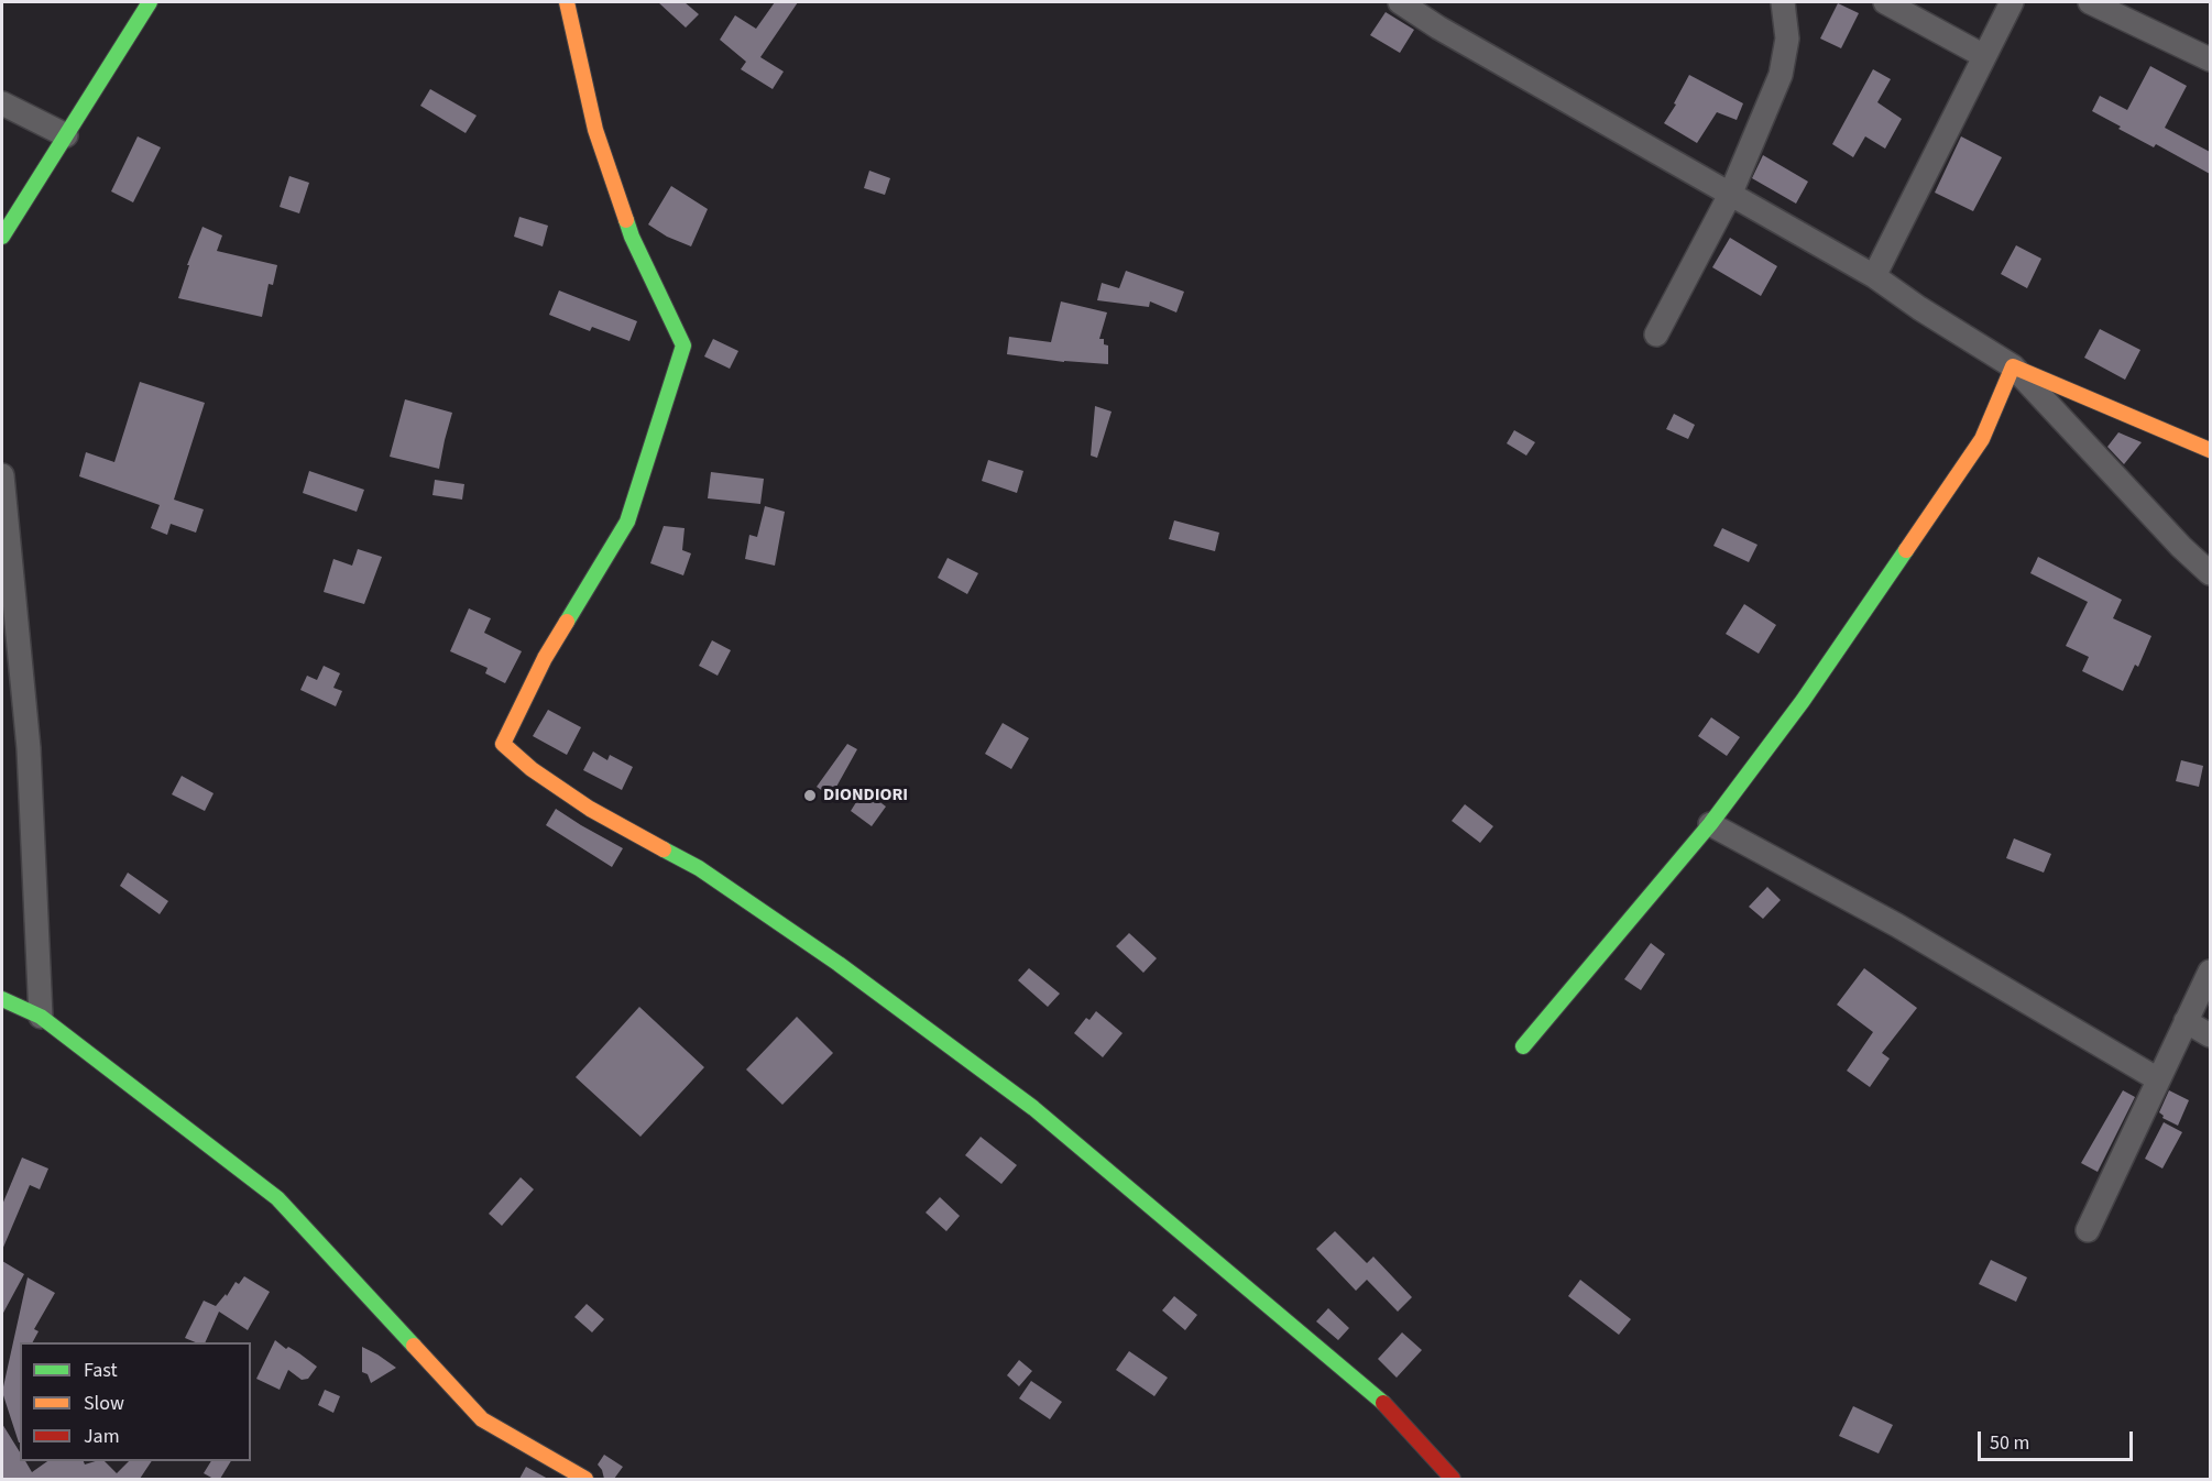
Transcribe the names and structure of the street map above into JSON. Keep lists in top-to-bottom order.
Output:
{
  "places": ["DIONDIORI"],
  "legend": ["Fast", "Slow", "Jam"],
  "scale_bar": "50 m"
}
